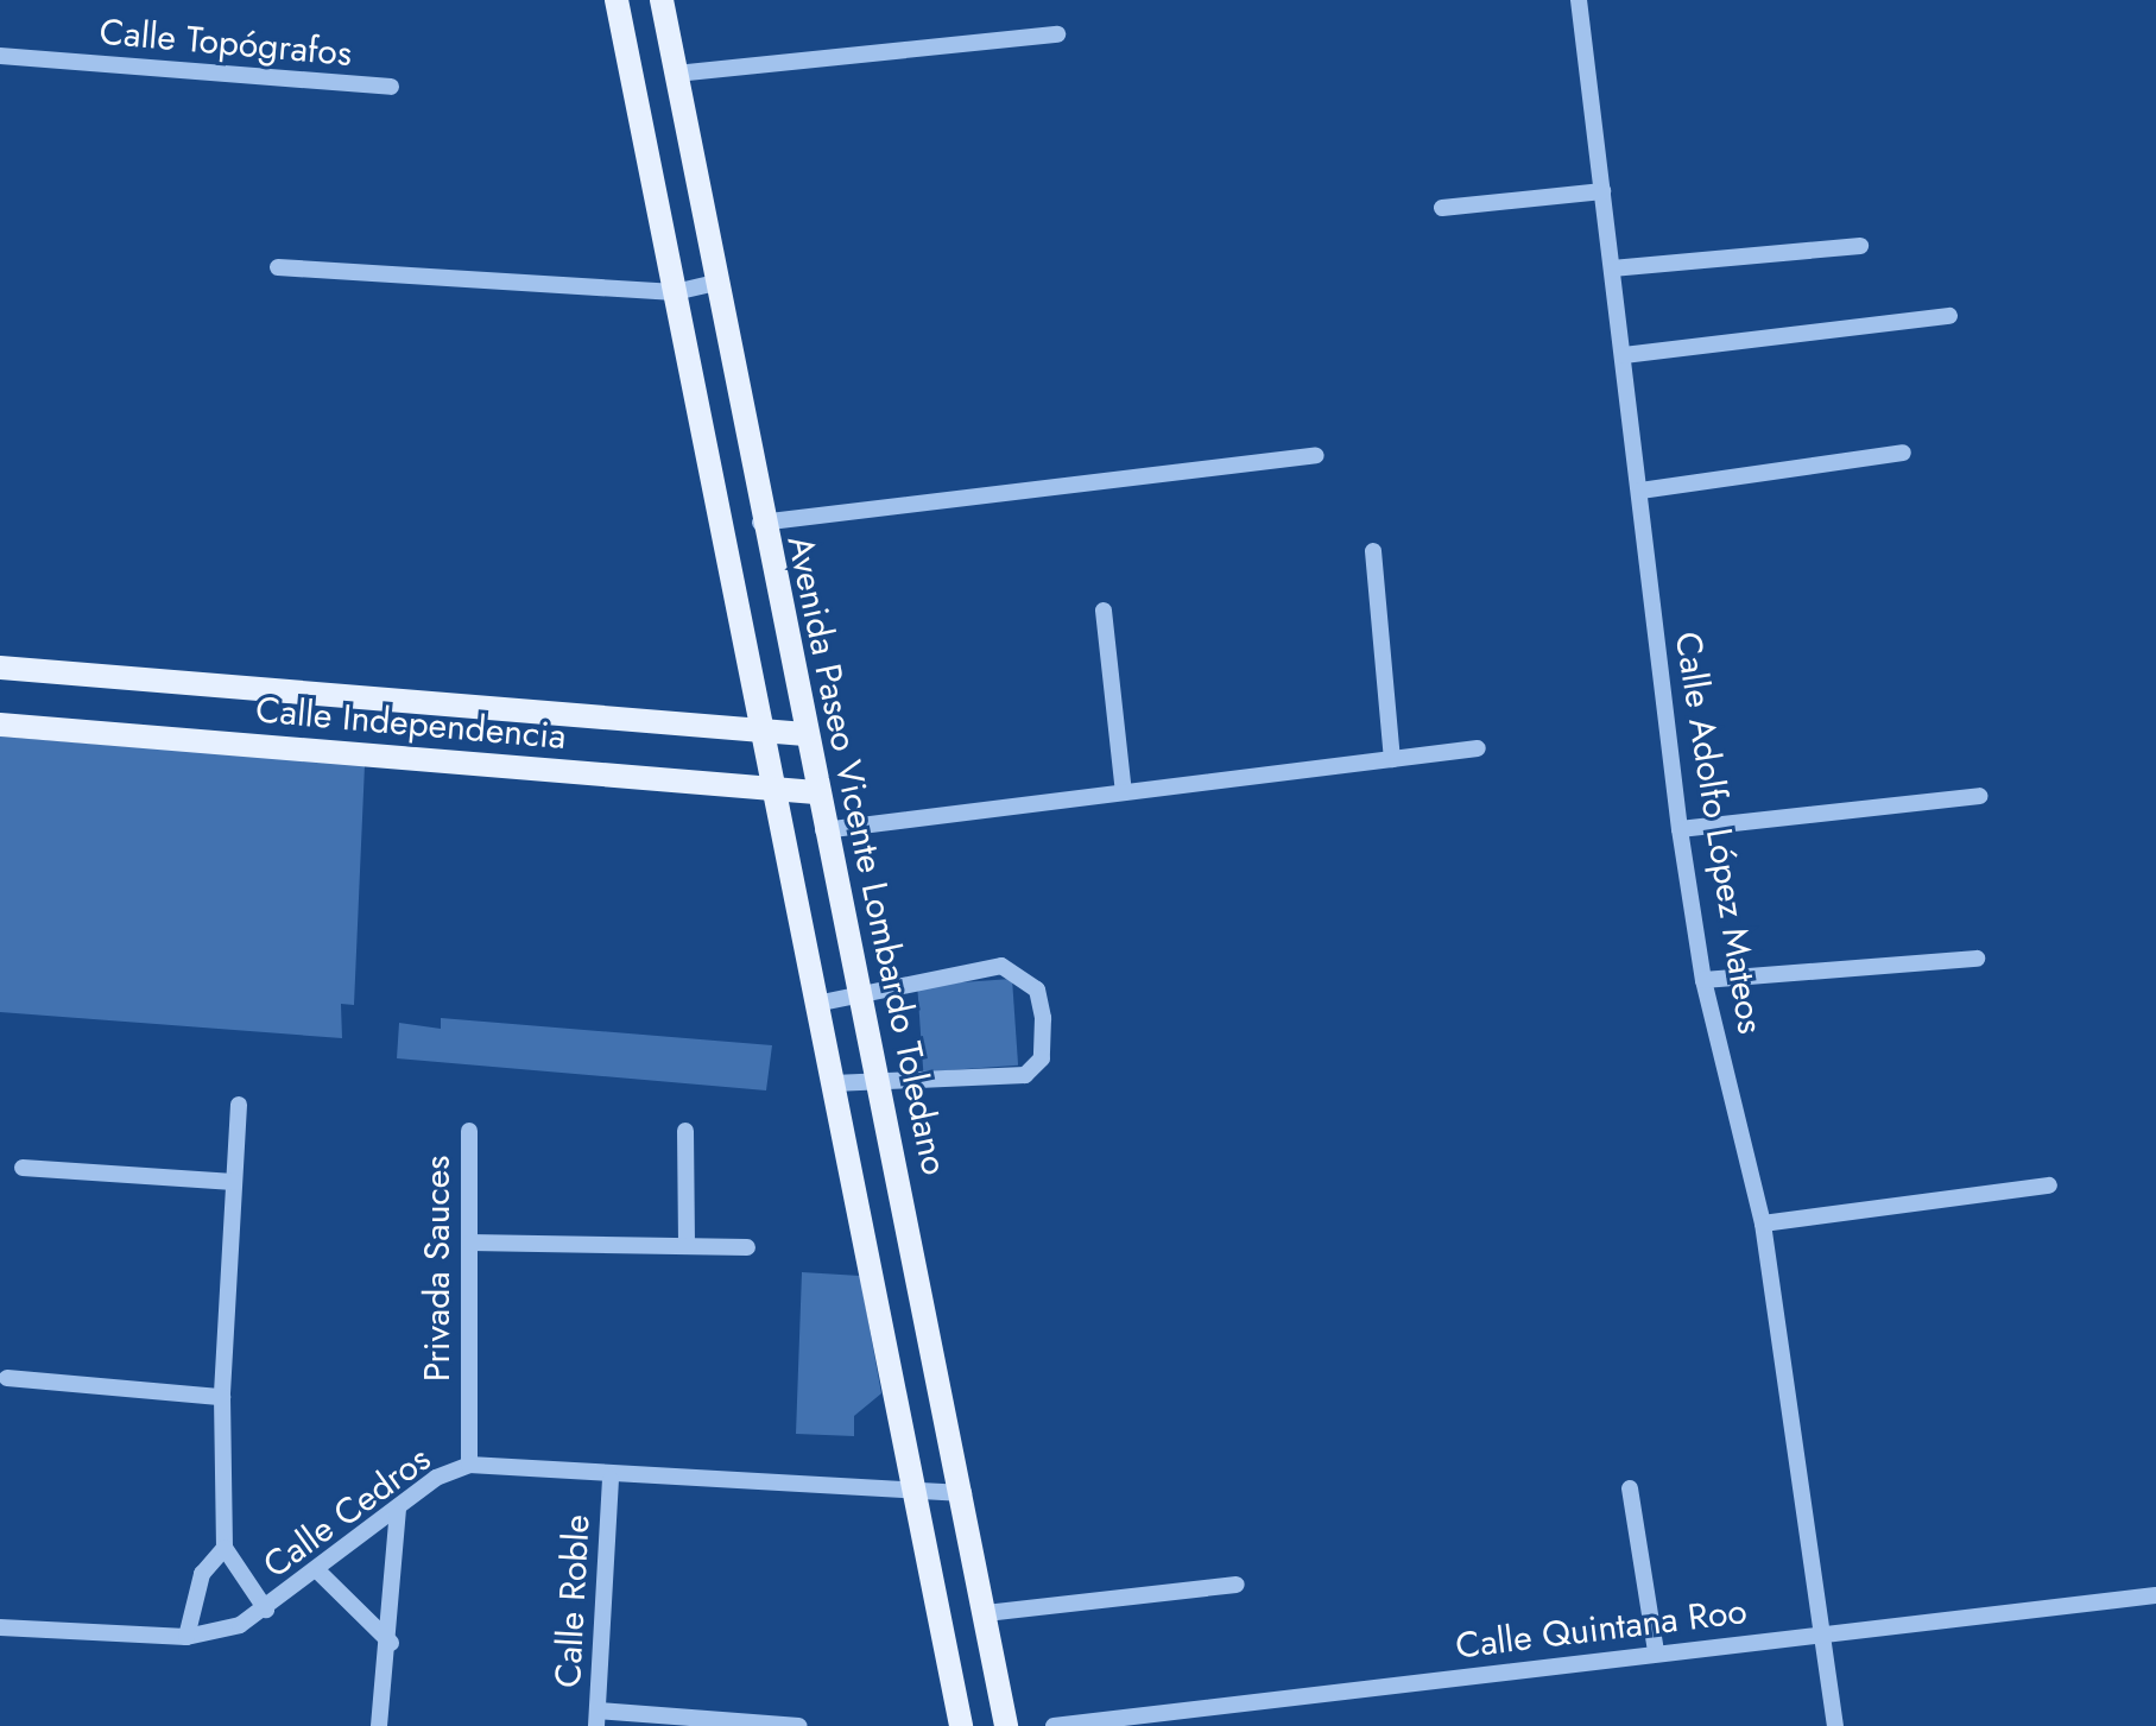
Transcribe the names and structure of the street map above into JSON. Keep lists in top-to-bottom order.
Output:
{
  "streets": {
    "main road": ["Calle Independencia", "Avenida Paseo Vicente Lombardo Toledano"],
    "street": [
      "Calle Topógrafos",
      "Calle Adolfo López Mateos",
      "Privada Sauces",
      "Calle Cedros",
      "Calle Roble",
      "Calle Quintana Roo"
    ]
  },
  "crossings": [
    ["Calle Independencia", "Avenida Paseo Vicente Lombardo Toledano"],
    ["Calle Adolfo López Mateos", "Calle Quintana Roo"],
    ["Avenida Paseo Vicente Lombardo Toledano", "Calle Cedros"],
    ["Privada Sauces", "Calle Cedros"],
    ["Calle Cedros", "Calle Roble"]
  ]
}
